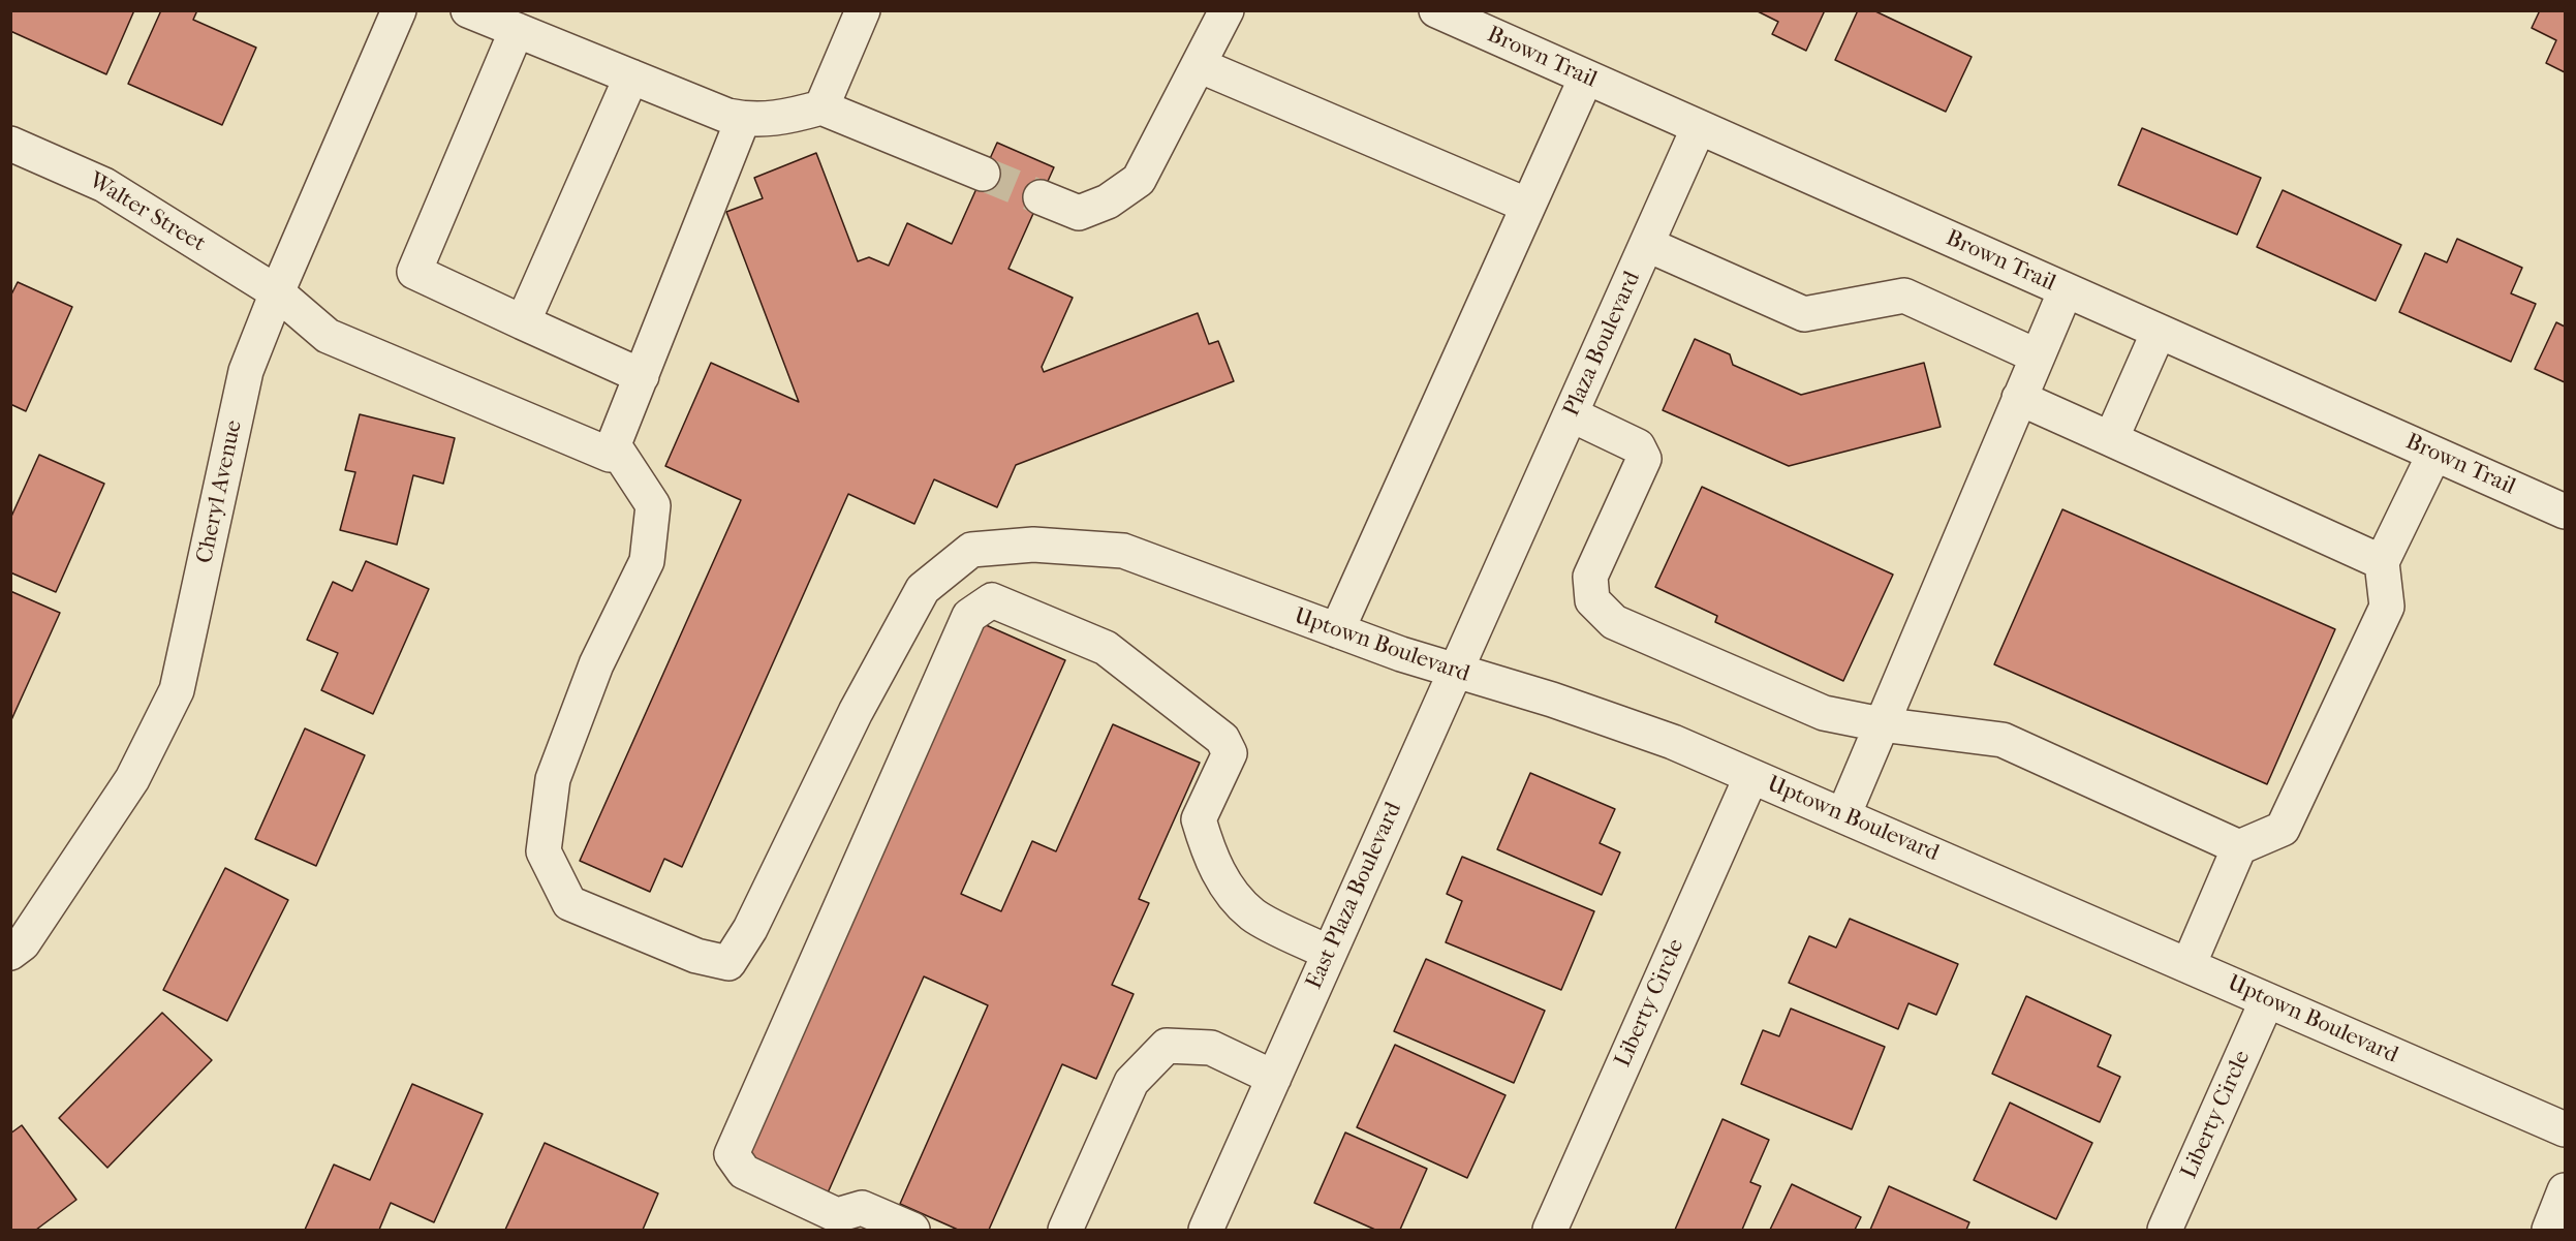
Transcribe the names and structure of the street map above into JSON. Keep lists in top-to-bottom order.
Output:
{
  "streets": {
    "street": [
      "Brown Trail",
      "Walter Street",
      "Plaza Boulevard",
      "Cheryl Avenue",
      "Uptown Boulevard",
      "East Plaza Boulevard",
      "Liberty Circle"
    ]
  },
  "crossings": [
    ["Brown Trail", "Plaza Boulevard"],
    ["Walter Street", "Cheryl Avenue"],
    ["Walter Street", "Uptown Boulevard"],
    ["Plaza Boulevard", "East Plaza Boulevard"],
    ["Uptown Boulevard", "East Plaza Boulevard"],
    ["Uptown Boulevard", "Liberty Circle"]
  ]
}
